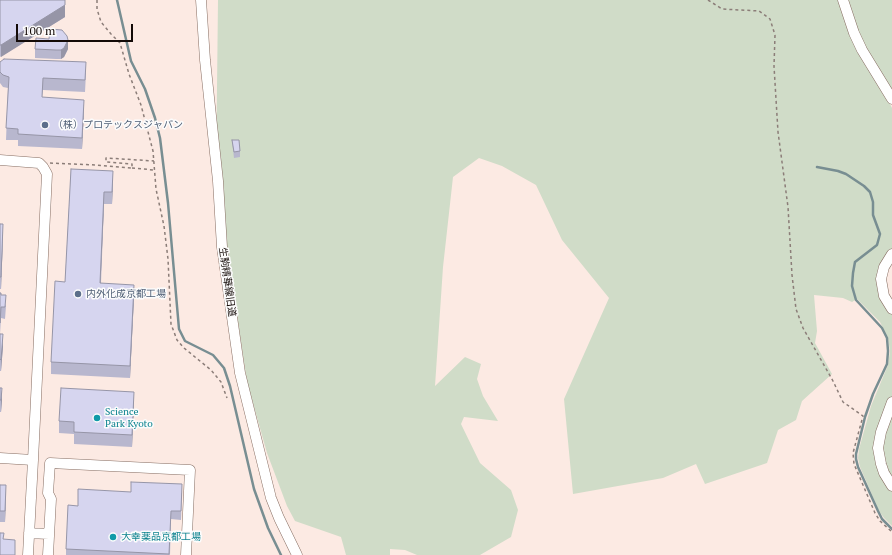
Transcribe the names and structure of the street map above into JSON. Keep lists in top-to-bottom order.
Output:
{
  "streets": {
    "street": ["生駒精華線旧道"]
  },
  "places": [
    "（株）プロテックスジャパン",
    "内外化成京都工場",
    "Science Park Kyoto",
    "大幸薬品京都工場"
  ],
  "scale_bar": "100 m"
}
